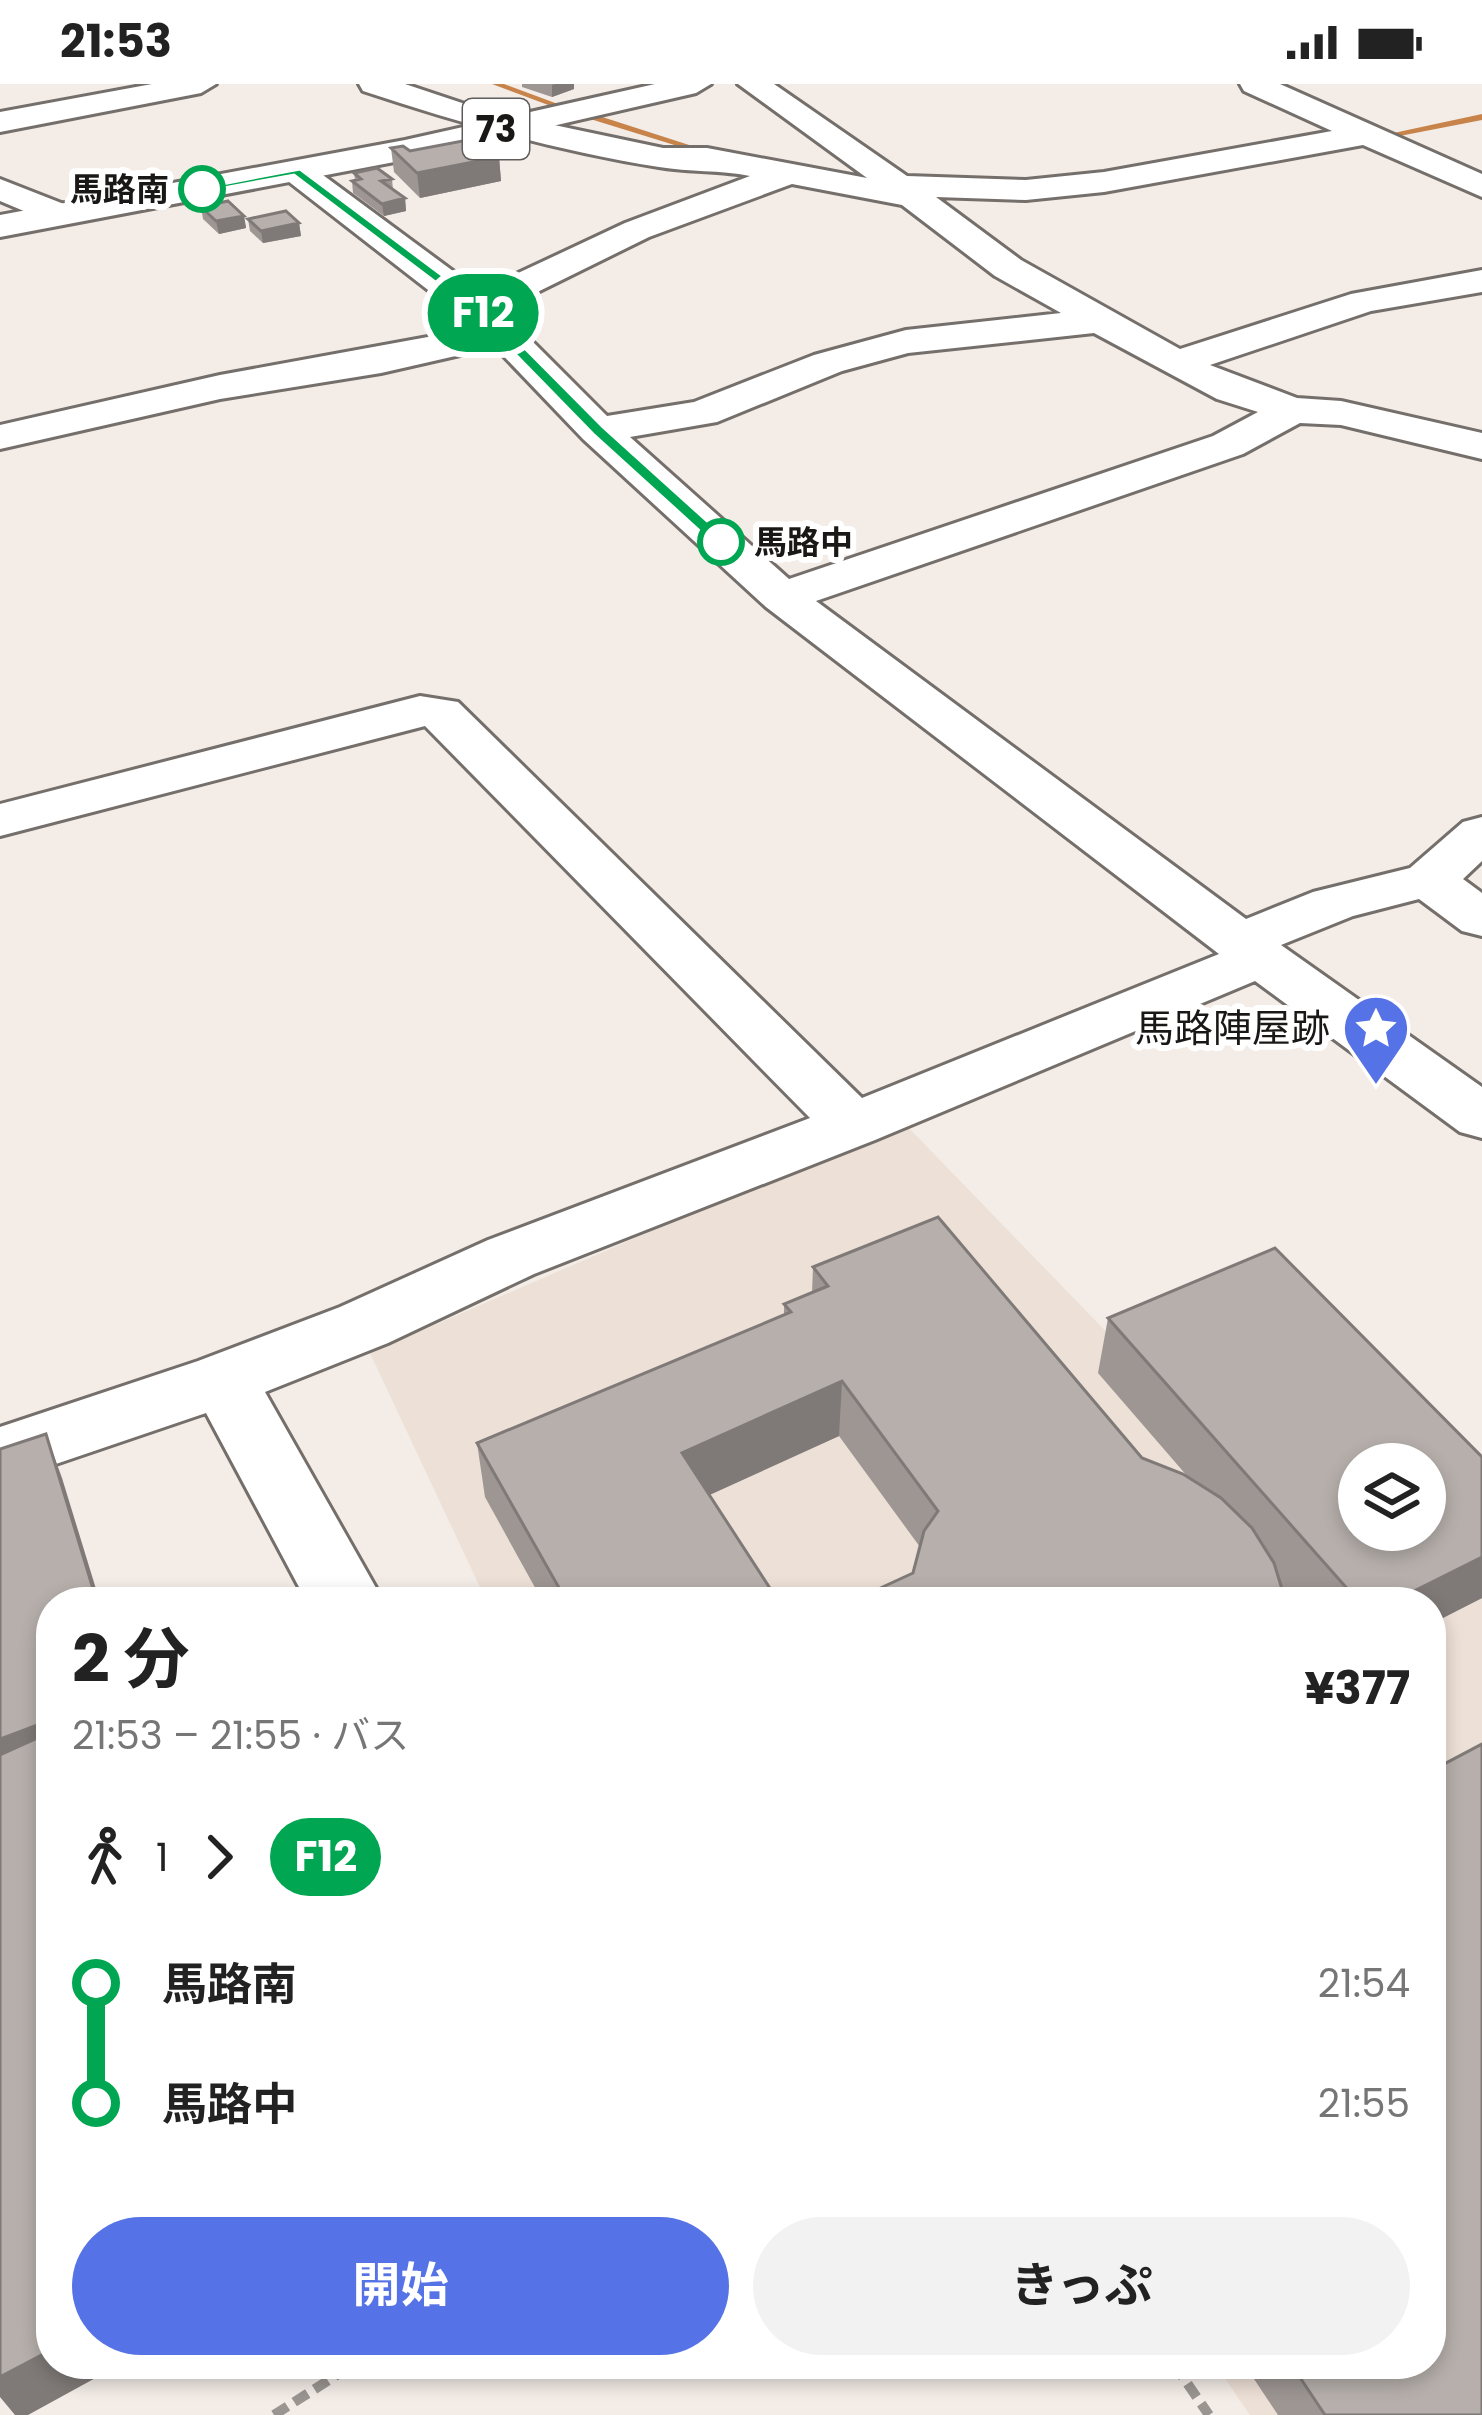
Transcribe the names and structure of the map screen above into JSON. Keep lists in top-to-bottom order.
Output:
{
  "streets": {
    "street": ["73"]
  },
  "places": {
    "other": ["馬路南", "馬路中"],
    "place": ["馬路陣屋跡"]
  },
  "lines": ["bus line F12"],
  "page": {
    "status": "21:53",
    "on_map": "F12",
    "heading": ["2 分", "21:53 – 21:55 · バス", "¥377"],
    "legs": ["1", "F12"],
    "list": [
      {
        "name": "馬路南",
        "value": "21:54"
      },
      {
        "name": "馬路中",
        "value": "21:55"
      }
    ],
    "buttons": ["開始", "きっぷ"]
  }
}
